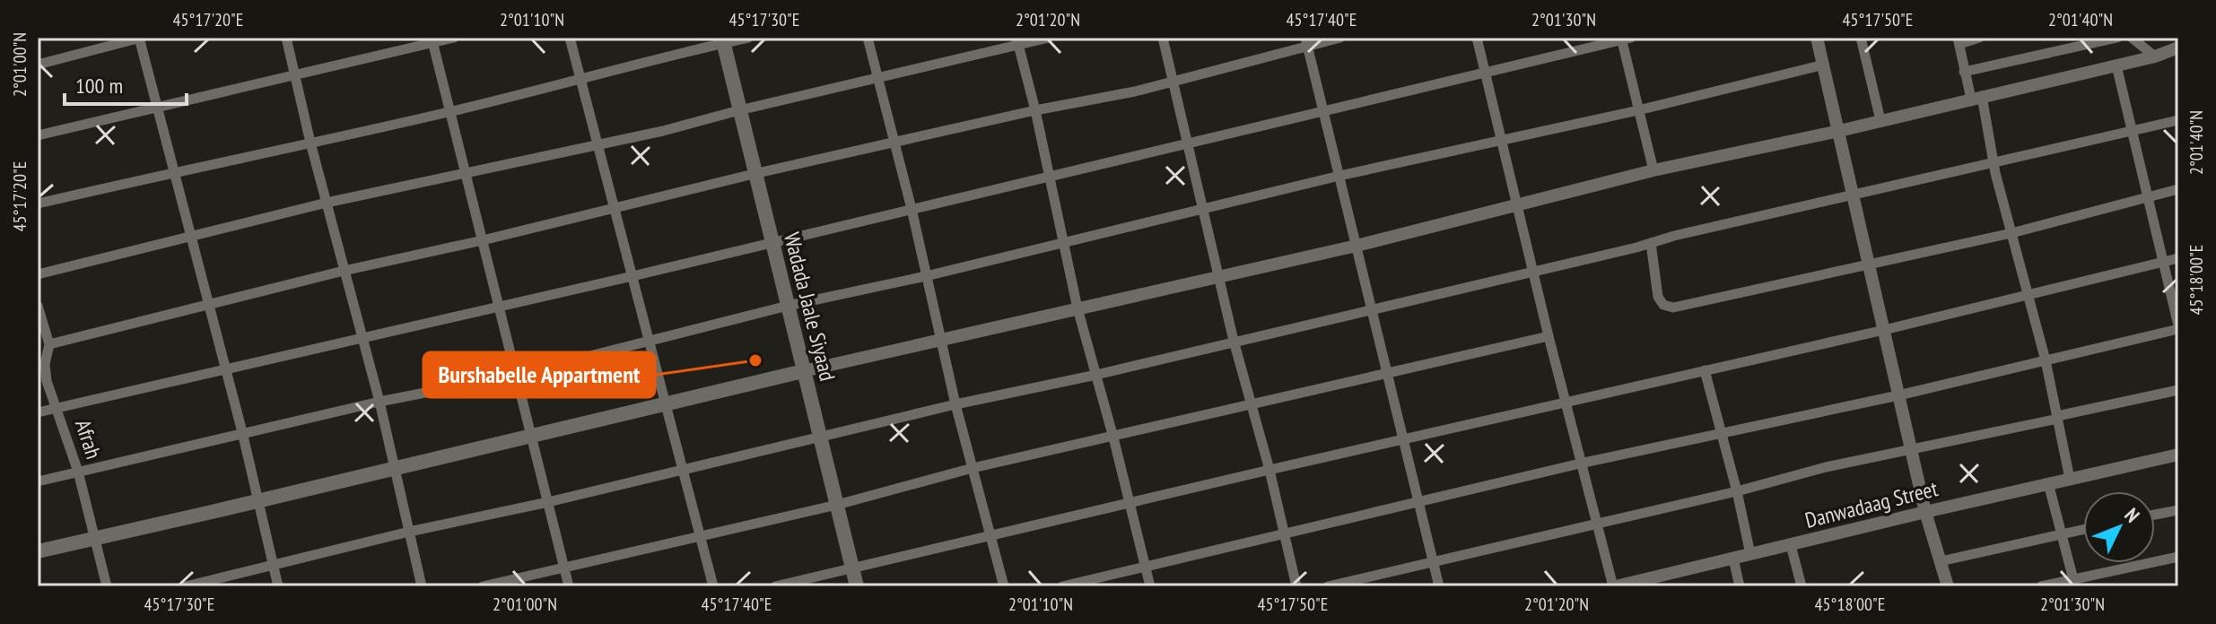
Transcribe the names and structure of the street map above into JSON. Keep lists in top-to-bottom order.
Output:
{
  "streets": {
    "main road": ["Wadada Jaale Siyaad"],
    "street": ["Afrah", "Danwadaag Street"]
  },
  "places": ["Burshabelle Appartment"],
  "scale_bar": "100 m",
  "north": "top right",
  "coordinates": [
    "45°17'20\"E",
    "2°01'10\"N",
    "45°17'30\"E",
    "2°01'20\"N",
    "45°17'40\"E",
    "2°01'30\"N",
    "45°17'50\"E",
    "2°01'40\"N",
    "2°01'00\"N",
    "45°18'00\"E"
  ]
}
